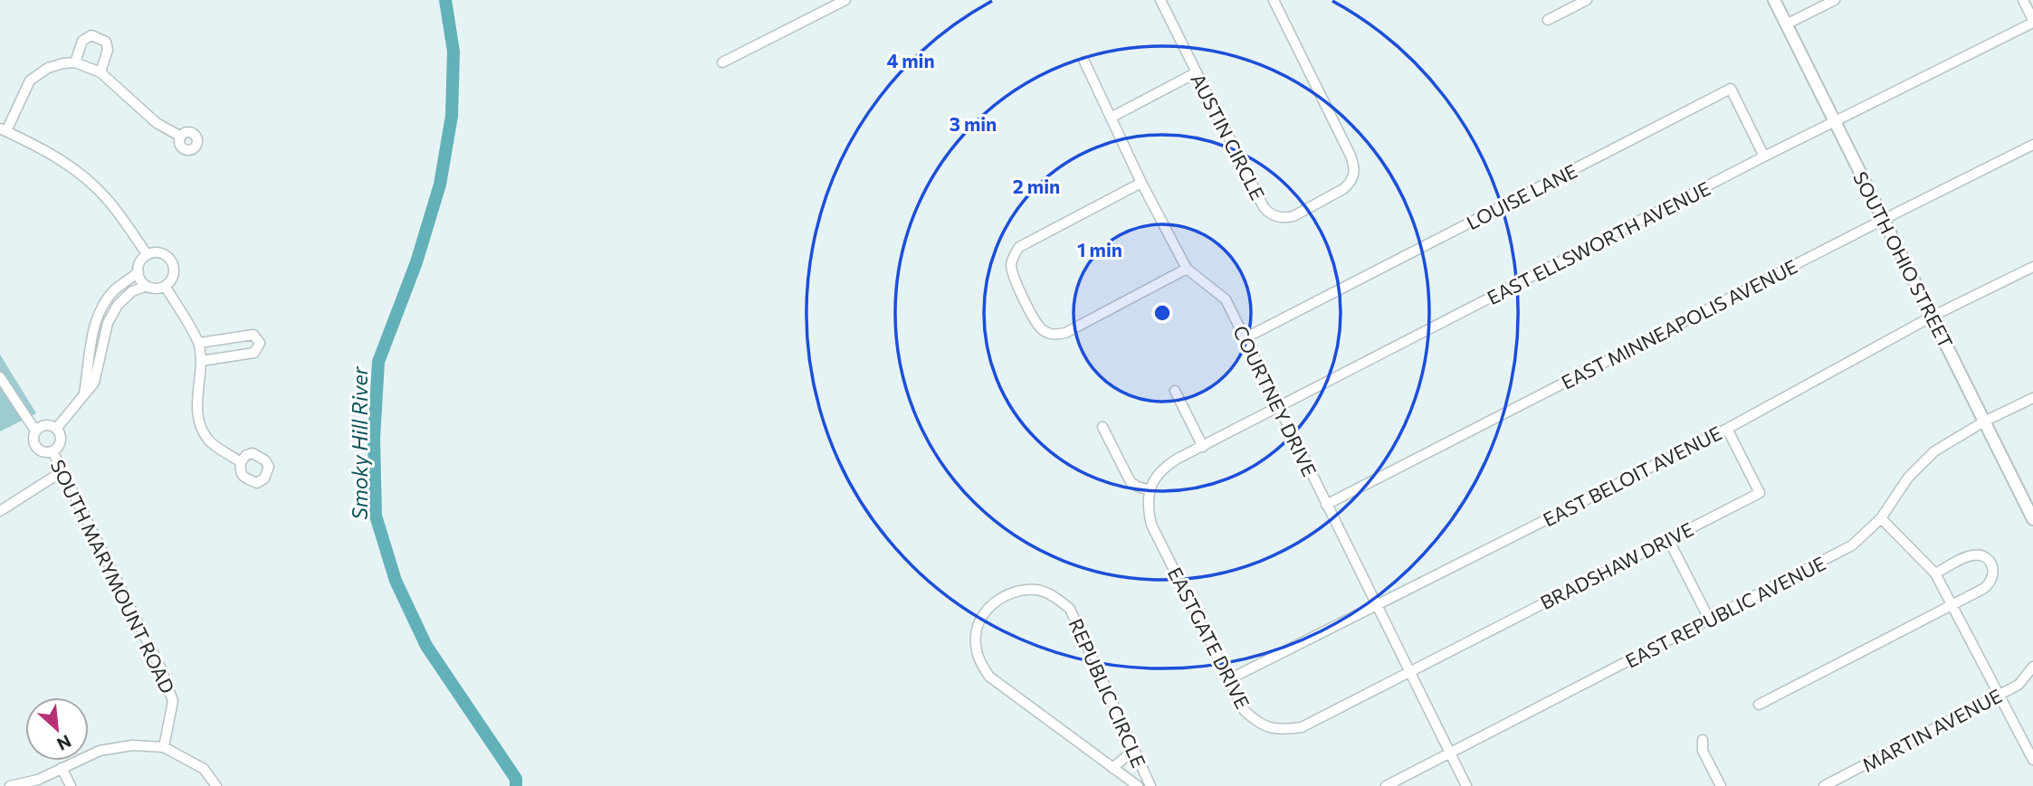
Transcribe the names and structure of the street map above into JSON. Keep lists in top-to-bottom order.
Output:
{
  "streets": {
    "main road": ["SOUTH OHIO STREET"],
    "street": [
      "AUSTIN CIRCLE",
      "LOUISE LANE",
      "EAST ELLSWORTH AVENUE",
      "EAST MINNEAPOLIS AVENUE",
      "COURTNEY DRIVE",
      "EAST BELOIT AVENUE",
      "BRADSHAW DRIVE",
      "SOUTH MARYMOUNT ROAD",
      "EAST REPUBLIC AVENUE",
      "EASTGATE DRIVE",
      "REPUBLIC CIRCLE",
      "MARTIN AVENUE"
    ]
  },
  "crossings": [
    ["LOUISE LANE", "EAST ELLSWORTH AVENUE"],
    ["LOUISE LANE", "COURTNEY DRIVE"],
    ["EAST ELLSWORTH AVENUE", "SOUTH OHIO STREET"],
    ["EAST ELLSWORTH AVENUE", "COURTNEY DRIVE"],
    ["EAST ELLSWORTH AVENUE", "EASTGATE DRIVE"],
    ["SOUTH OHIO STREET", "EAST MINNEAPOLIS AVENUE"],
    ["SOUTH OHIO STREET", "EAST BELOIT AVENUE"],
    ["SOUTH OHIO STREET", "EAST REPUBLIC AVENUE"],
    ["EAST MINNEAPOLIS AVENUE", "COURTNEY DRIVE"],
    ["COURTNEY DRIVE", "EAST BELOIT AVENUE"],
    ["COURTNEY DRIVE", "BRADSHAW DRIVE"],
    ["COURTNEY DRIVE", "EAST REPUBLIC AVENUE"],
    ["COURTNEY DRIVE", "EASTGATE DRIVE"],
    ["EAST BELOIT AVENUE", "BRADSHAW DRIVE"],
    ["EAST BELOIT AVENUE", "EASTGATE DRIVE"],
    ["BRADSHAW DRIVE", "EASTGATE DRIVE"]
  ],
  "water": ["Smoky Hill River"],
  "north": "bottom right",
  "rings": [
    "4 min",
    "3 min",
    "2 min",
    "1 min"
  ]
}
